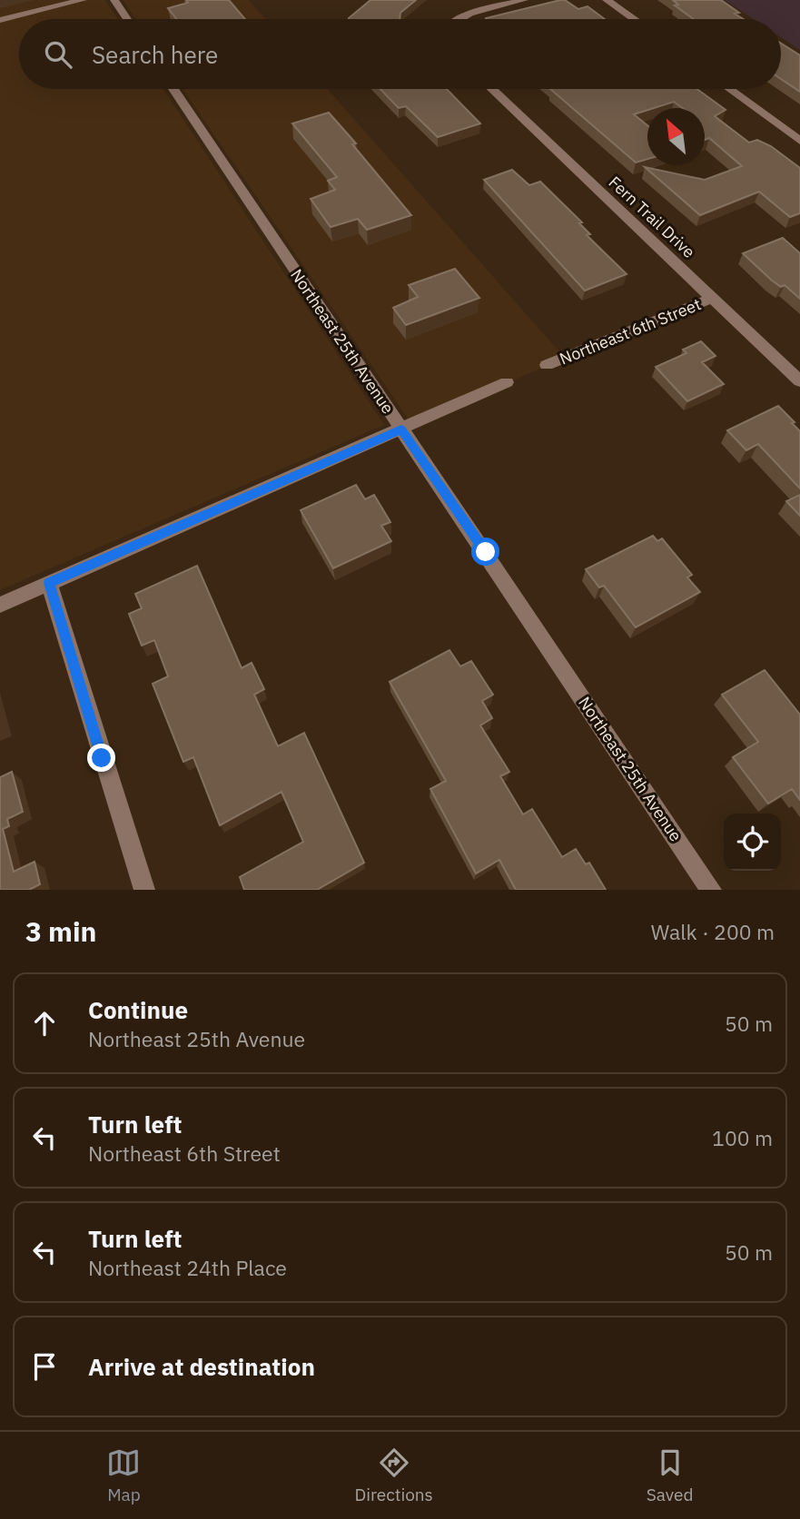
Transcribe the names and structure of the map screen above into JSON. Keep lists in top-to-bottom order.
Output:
{
  "streets": {
    "street": ["Fern Trail Drive", "Northeast 6th Street", "Northeast 25th Avenue"]
  },
  "crossings": [
    ["Fern Trail Drive", "Northeast 6th Street"]
  ],
  "north": "top left",
  "page": {
    "search": "Search here",
    "heading": ["3 min", "Walk · 200 m"],
    "list": [
      ["Continue", "Northeast 25th Avenue", "50 m"],
      ["Turn left", "Northeast 6th Street", "100 m"],
      ["Turn left", "Northeast 24th Place", "50 m"],
      "Arrive at destination"
    ],
    "nav": ["Map", "Directions", "Saved"]
  }
}
